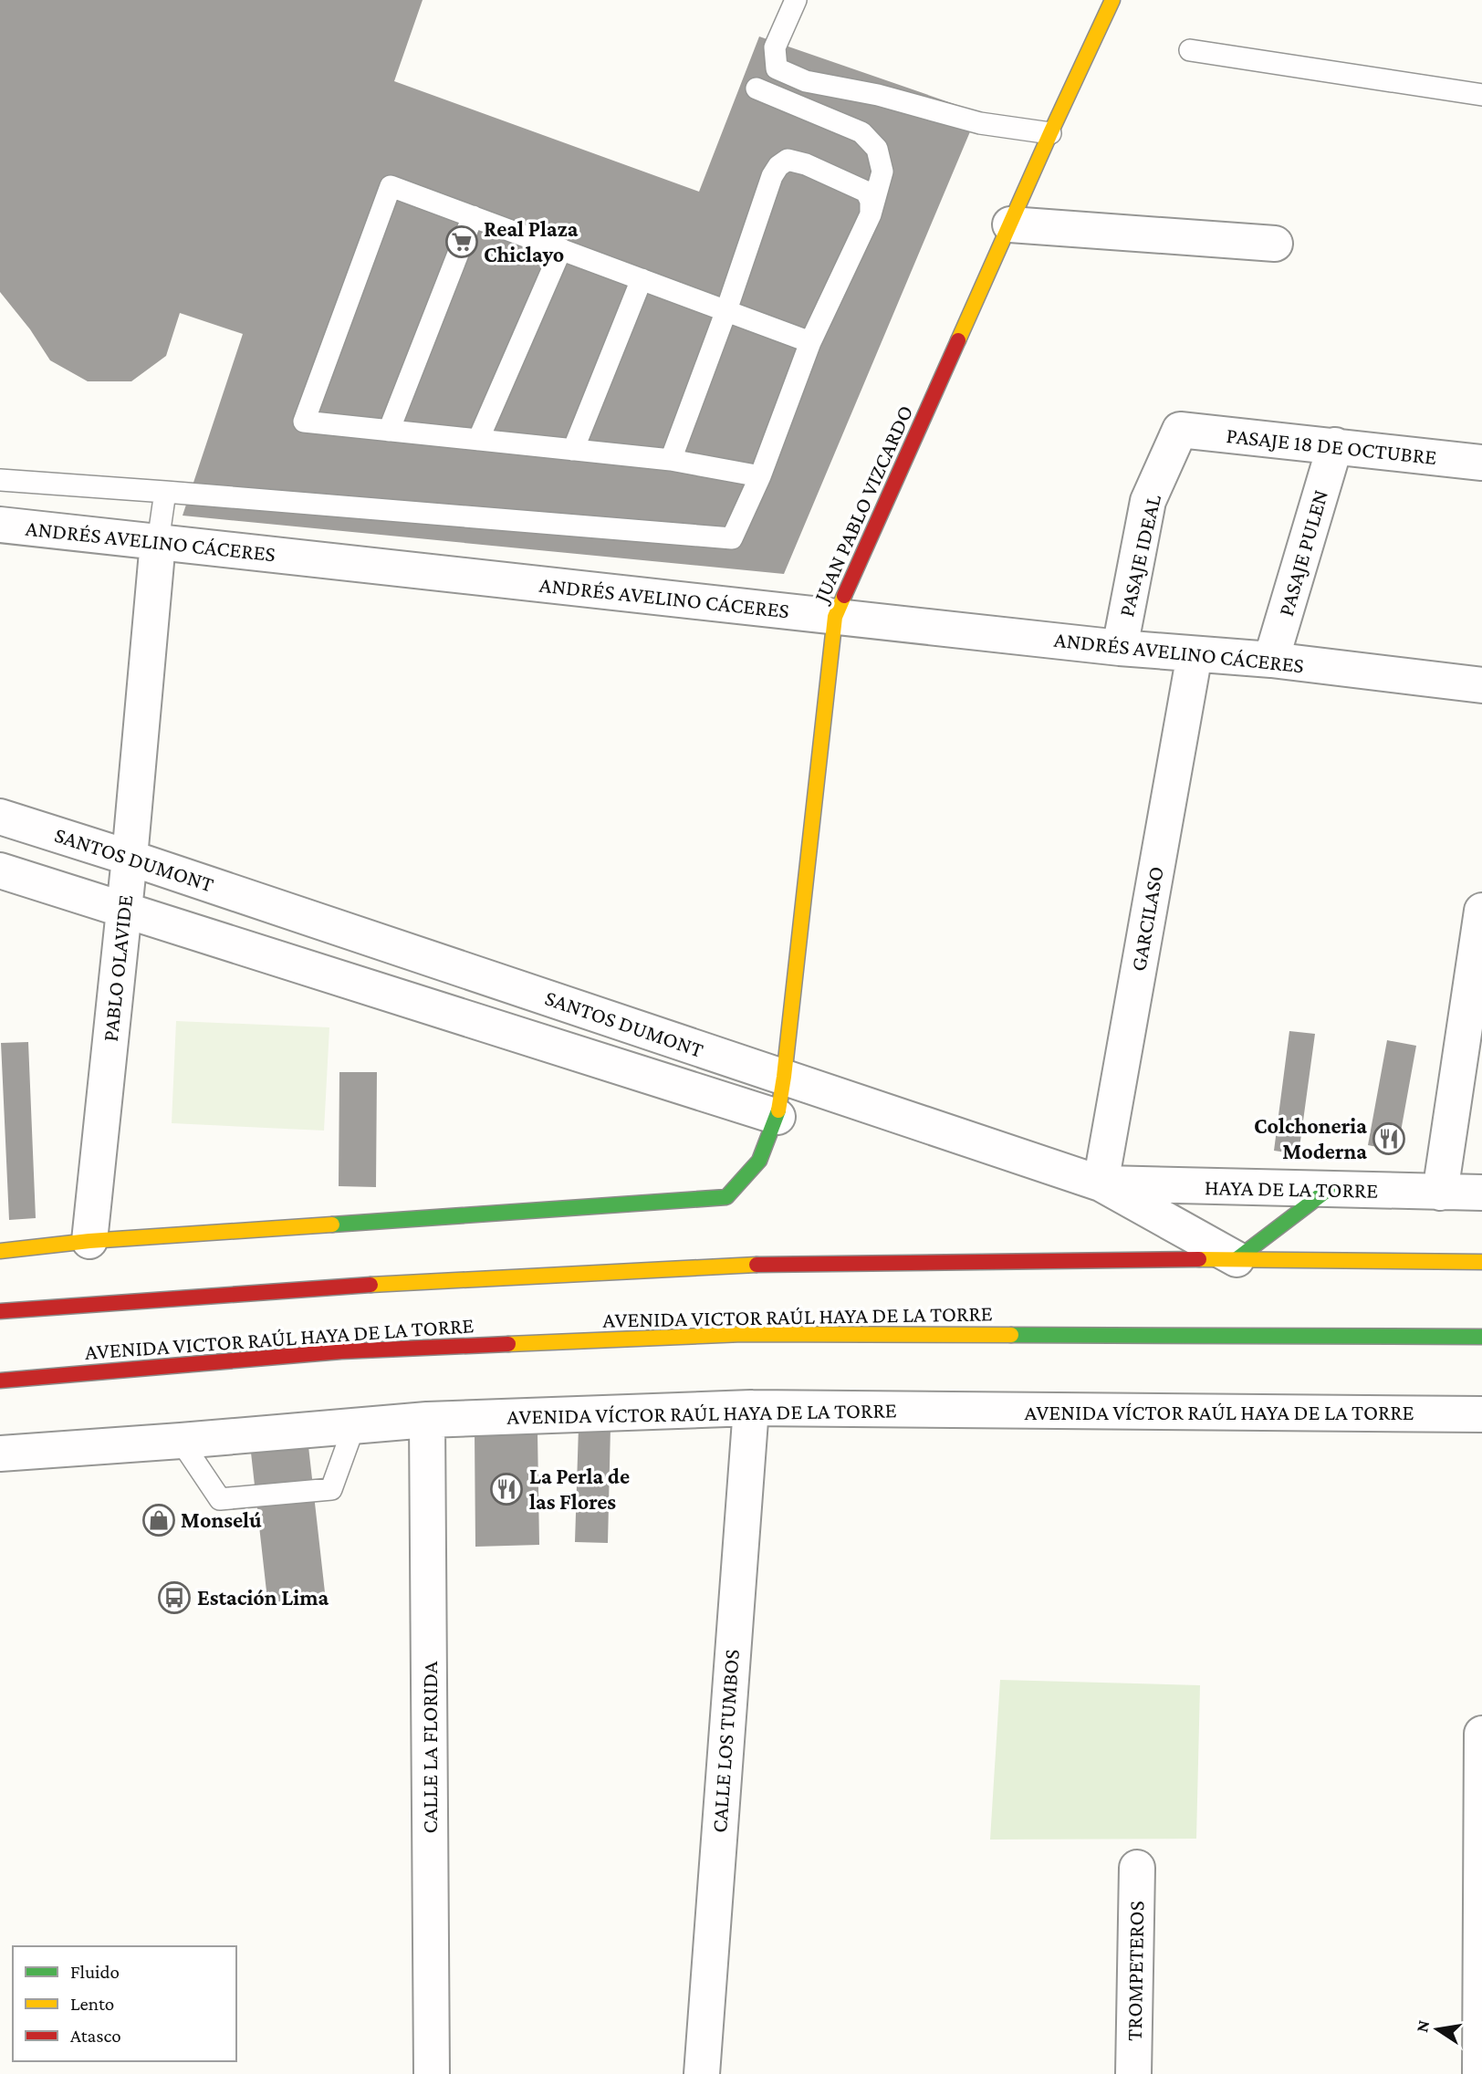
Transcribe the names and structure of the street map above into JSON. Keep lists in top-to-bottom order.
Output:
{
  "streets": {
    "main road": ["JUAN PABLO VIZCARDO", "AVENIDA VICTOR RAÚL HAYA DE LA TORRE"],
    "street": [
      "PASAJE 18 DE OCTUBRE",
      "ANDRÉS AVELINO CÁCERES",
      "PASAJE PULEN",
      "PASAJE IDEAL",
      "SANTOS DUMONT",
      "GARCILASO",
      "PABLO OLAVIDE",
      "HAYA DE LA TORRE",
      "AVENIDA VÍCTOR RAÚL HAYA DE LA TORRE",
      "CALLE LOS TUMBOS",
      "CALLE LA FLORIDA",
      "TROMPETEROS"
    ]
  },
  "crossings": [
    ["PASAJE 18 DE OCTUBRE", "PASAJE PULEN"],
    ["PASAJE 18 DE OCTUBRE", "PASAJE IDEAL"],
    ["JUAN PABLO VIZCARDO", "ANDRÉS AVELINO CÁCERES"],
    ["JUAN PABLO VIZCARDO", "SANTOS DUMONT"],
    ["JUAN PABLO VIZCARDO", "PABLO OLAVIDE"],
    ["ANDRÉS AVELINO CÁCERES", "PASAJE PULEN"],
    ["ANDRÉS AVELINO CÁCERES", "PASAJE IDEAL"],
    ["ANDRÉS AVELINO CÁCERES", "GARCILASO"],
    ["ANDRÉS AVELINO CÁCERES", "PABLO OLAVIDE"],
    ["SANTOS DUMONT", "GARCILASO"],
    ["SANTOS DUMONT", "PABLO OLAVIDE"],
    ["SANTOS DUMONT", "HAYA DE LA TORRE"],
    ["SANTOS DUMONT", "AVENIDA VICTOR RAÚL HAYA DE LA TORRE"],
    ["GARCILASO", "HAYA DE LA TORRE"],
    ["AVENIDA VÍCTOR RAÚL HAYA DE LA TORRE", "CALLE LOS TUMBOS"],
    ["AVENIDA VÍCTOR RAÚL HAYA DE LA TORRE", "CALLE LA FLORIDA"]
  ],
  "places": {
    "supermarket": ["Real Plaza Chiclayo"],
    "restaurant": ["Colchoneria Moderna", "La Perla de las Flores"],
    "shop": ["Monselú"],
    "bus stop": ["Estación Lima"]
  },
  "legend": ["Fluido", "Lento", "Atasco"],
  "north": "left"
}
